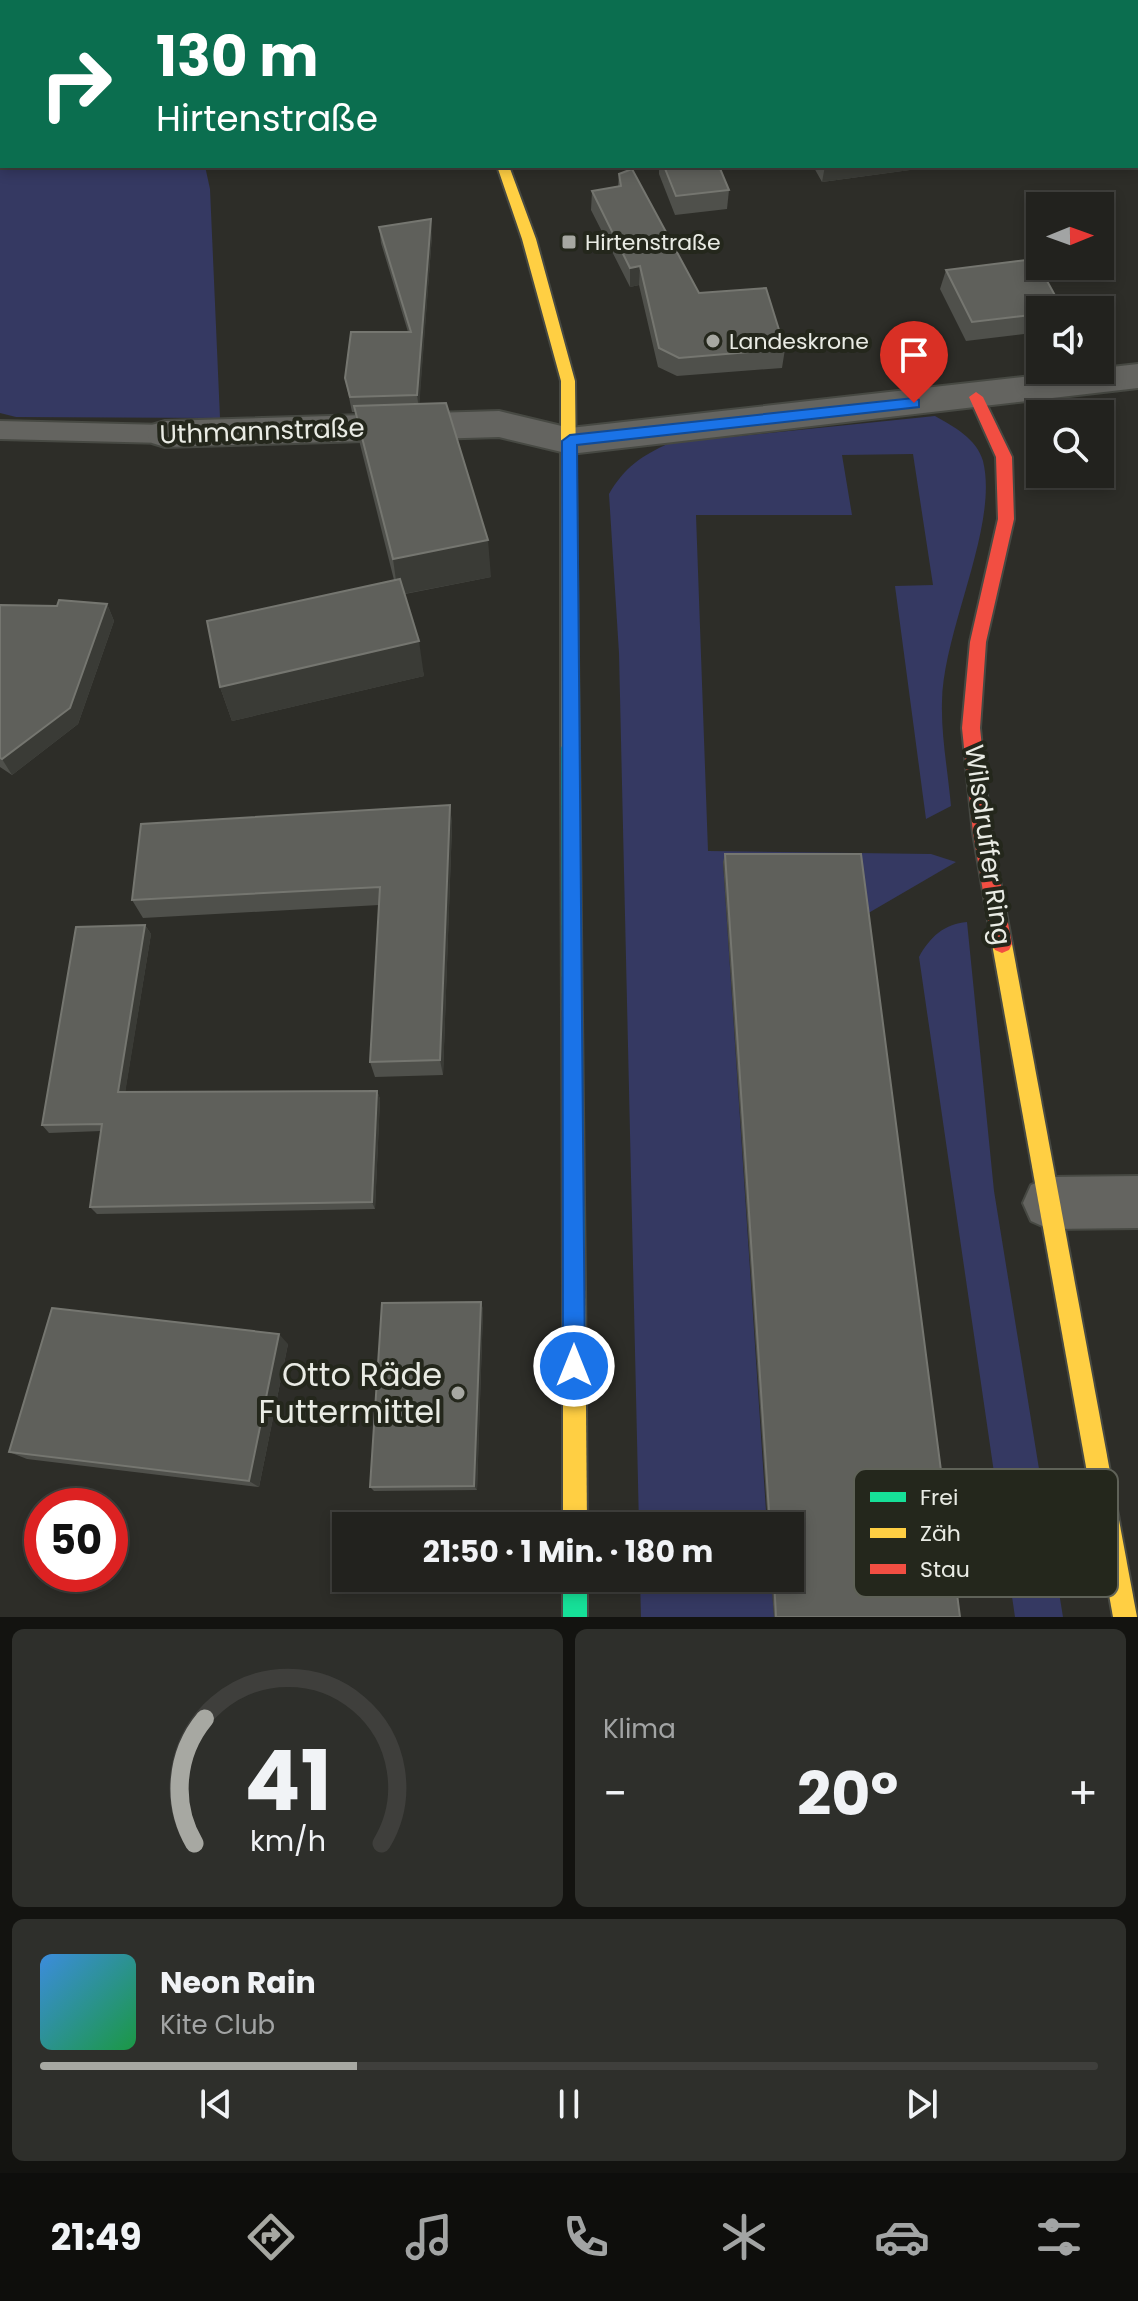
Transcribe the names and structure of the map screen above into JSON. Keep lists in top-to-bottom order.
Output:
{
  "streets": {
    "main road": ["Wilsdruffer Ring"],
    "street": ["Uthmannstraße"]
  },
  "places": {
    "transit": ["Hirtenstraße"],
    "other": ["Landeskrone", "Otto Räde Futtermittel"]
  },
  "legend": ["Frei", "Zäh", "Stau"],
  "north": "right",
  "page": {
    "turn": ["130 m", "Hirtenstraße"],
    "limit": "50",
    "trip": "21:50 · 1 Min. · 180 m",
    "tile": "Klima",
    "heat": ["−", "20°", "+"],
    "song": ["Neon Rain", "Kite Club"],
    "tabs": "21:49",
    "gauge": ["41", "km/h"]
  }
}
